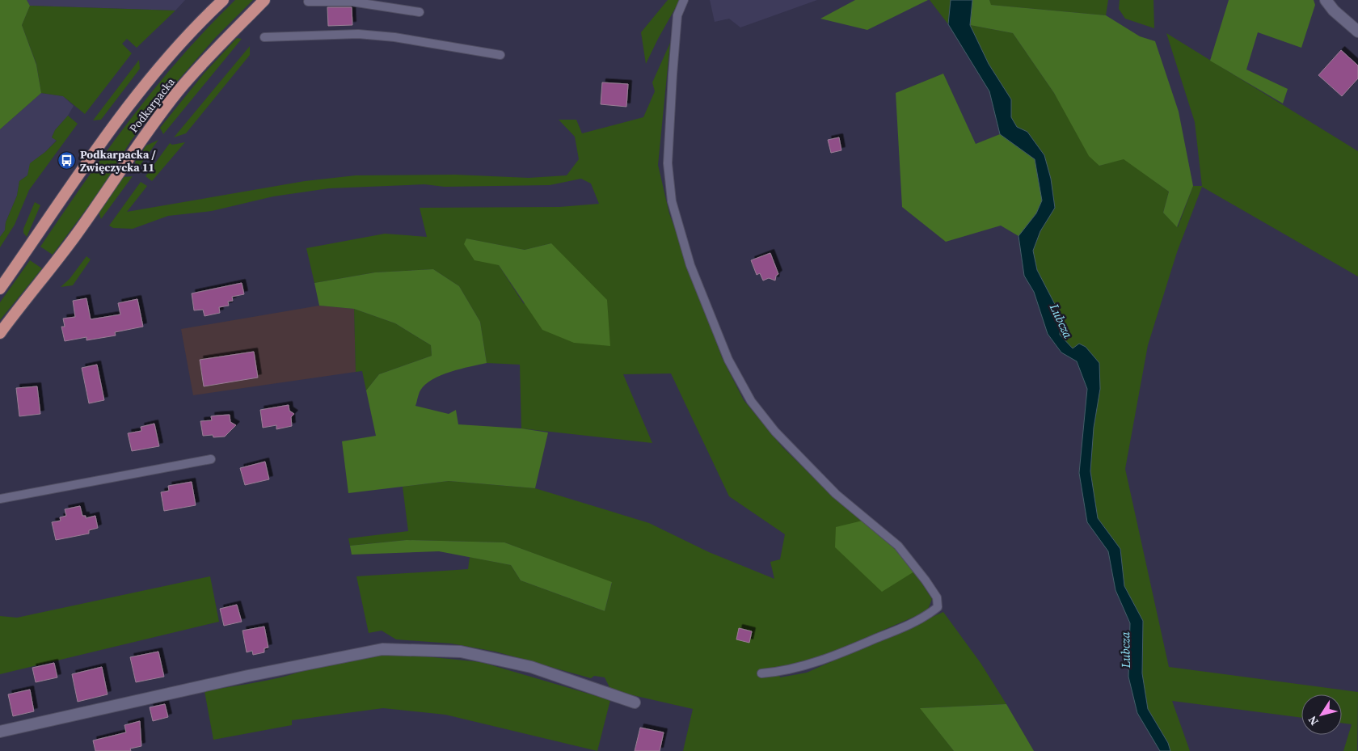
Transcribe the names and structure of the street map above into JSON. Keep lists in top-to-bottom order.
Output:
{
  "streets": {
    "highway": ["Podkarpacka"]
  },
  "water": ["Lubcza"],
  "places": {
    "bus stop": ["Podkarpacka / Zwięczycka 11"]
  },
  "north": "bottom left"
}
